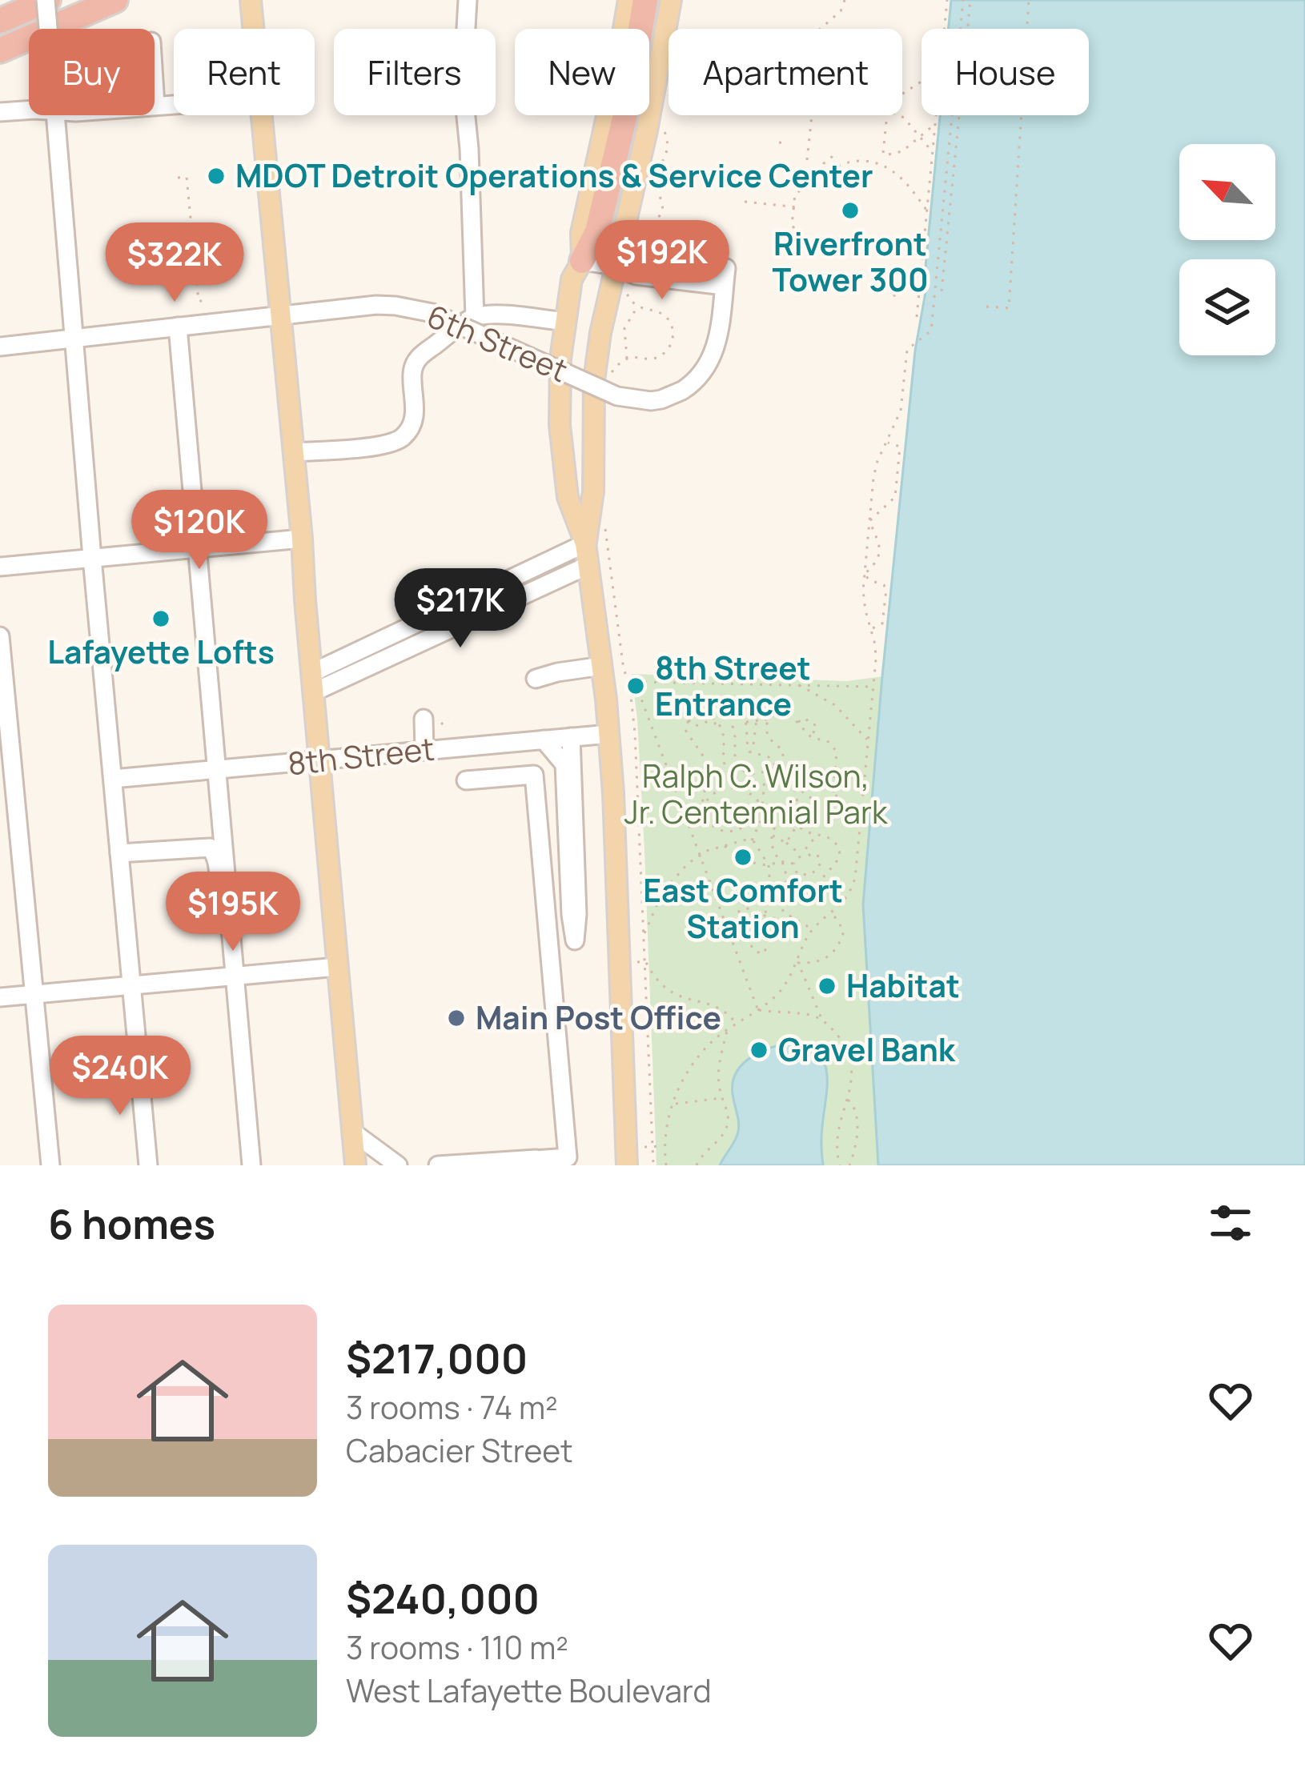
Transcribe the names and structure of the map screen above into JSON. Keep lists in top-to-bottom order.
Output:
{
  "streets": {
    "street": ["6th Street", "8th Street"]
  },
  "parks": ["Ralph C. Wilson, Jr. Centennial Park"],
  "places": [
    "MDOT Detroit Operations & Service Center",
    "Riverfront Tower 300",
    "Lafayette Lofts",
    "8th Street Entrance",
    "East Comfort Station",
    "Habitat",
    "Main Post Office",
    "Gravel Bank"
  ],
  "north": "top left",
  "page": {
    "chip": [
      "Buy",
      "Rent",
      "Filters",
      "New",
      "Apartment",
      "House"
    ],
    "price": [
      "$192K",
      "$322K",
      "$120K",
      "$217K",
      "$195K",
      "$240K"
    ],
    "heading": "6 homes",
    "list": [
      {
        "name": "$217,000",
        "note": "3 rooms · 74 m² · Cabacier Street"
      },
      {
        "name": "$240,000",
        "note": "3 rooms · 110 m² · West Lafayette Boulevard"
      }
    ]
  }
}
